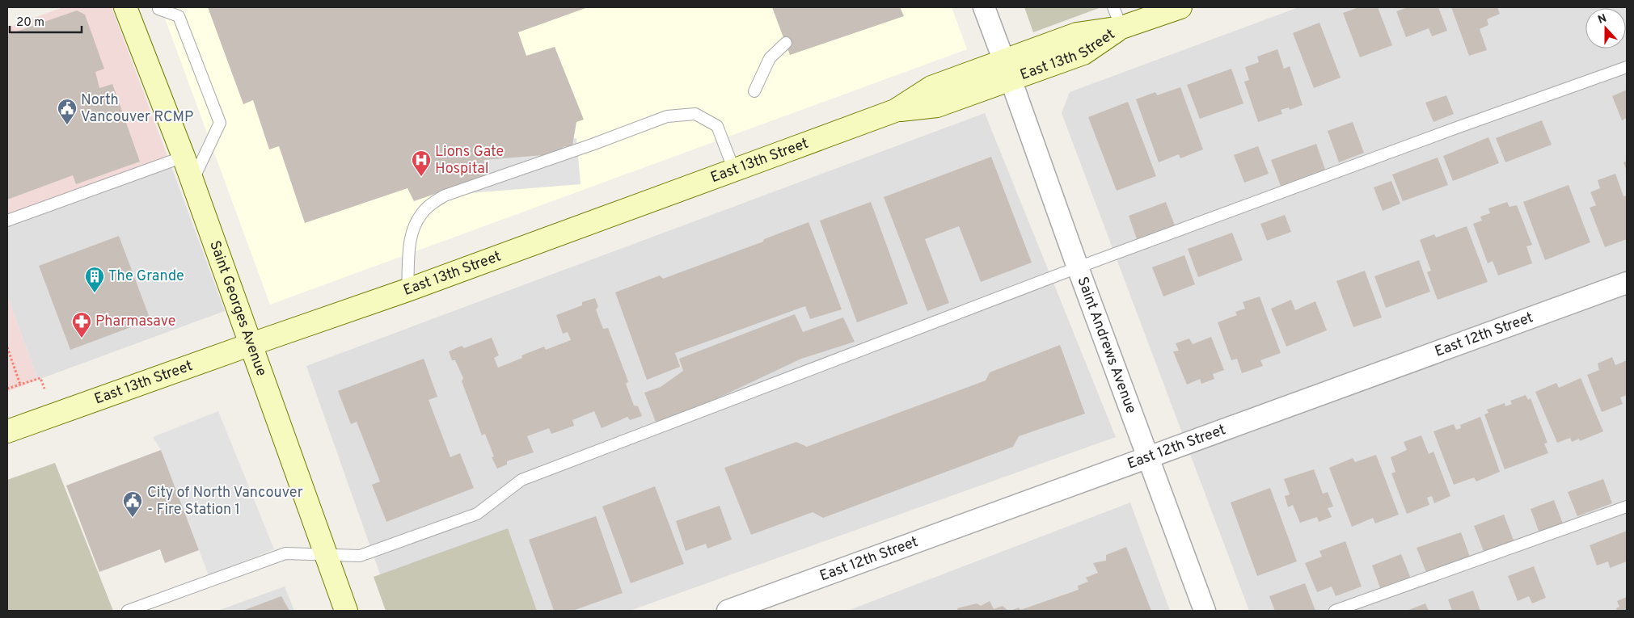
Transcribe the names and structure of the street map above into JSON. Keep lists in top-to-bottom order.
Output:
{
  "streets": {
    "street": [
      "East 13th Street",
      "Saint Georges Avenue",
      "East 12th Street",
      "Saint Andrews Avenue"
    ]
  },
  "crossings": [
    ["East 13th Street", "Saint Georges Avenue"],
    ["East 13th Street", "Saint Andrews Avenue"],
    ["East 12th Street", "Saint Andrews Avenue"]
  ],
  "places": {
    "public building": ["North Vancouver RCMP", "City of North Vancouver - Fire Station 1"],
    "hospital": ["Lions Gate Hospital"],
    "building": ["The Grande"],
    "pharmacy": ["Pharmasave"]
  },
  "scale_bar": "20 m",
  "north": "top"
}
